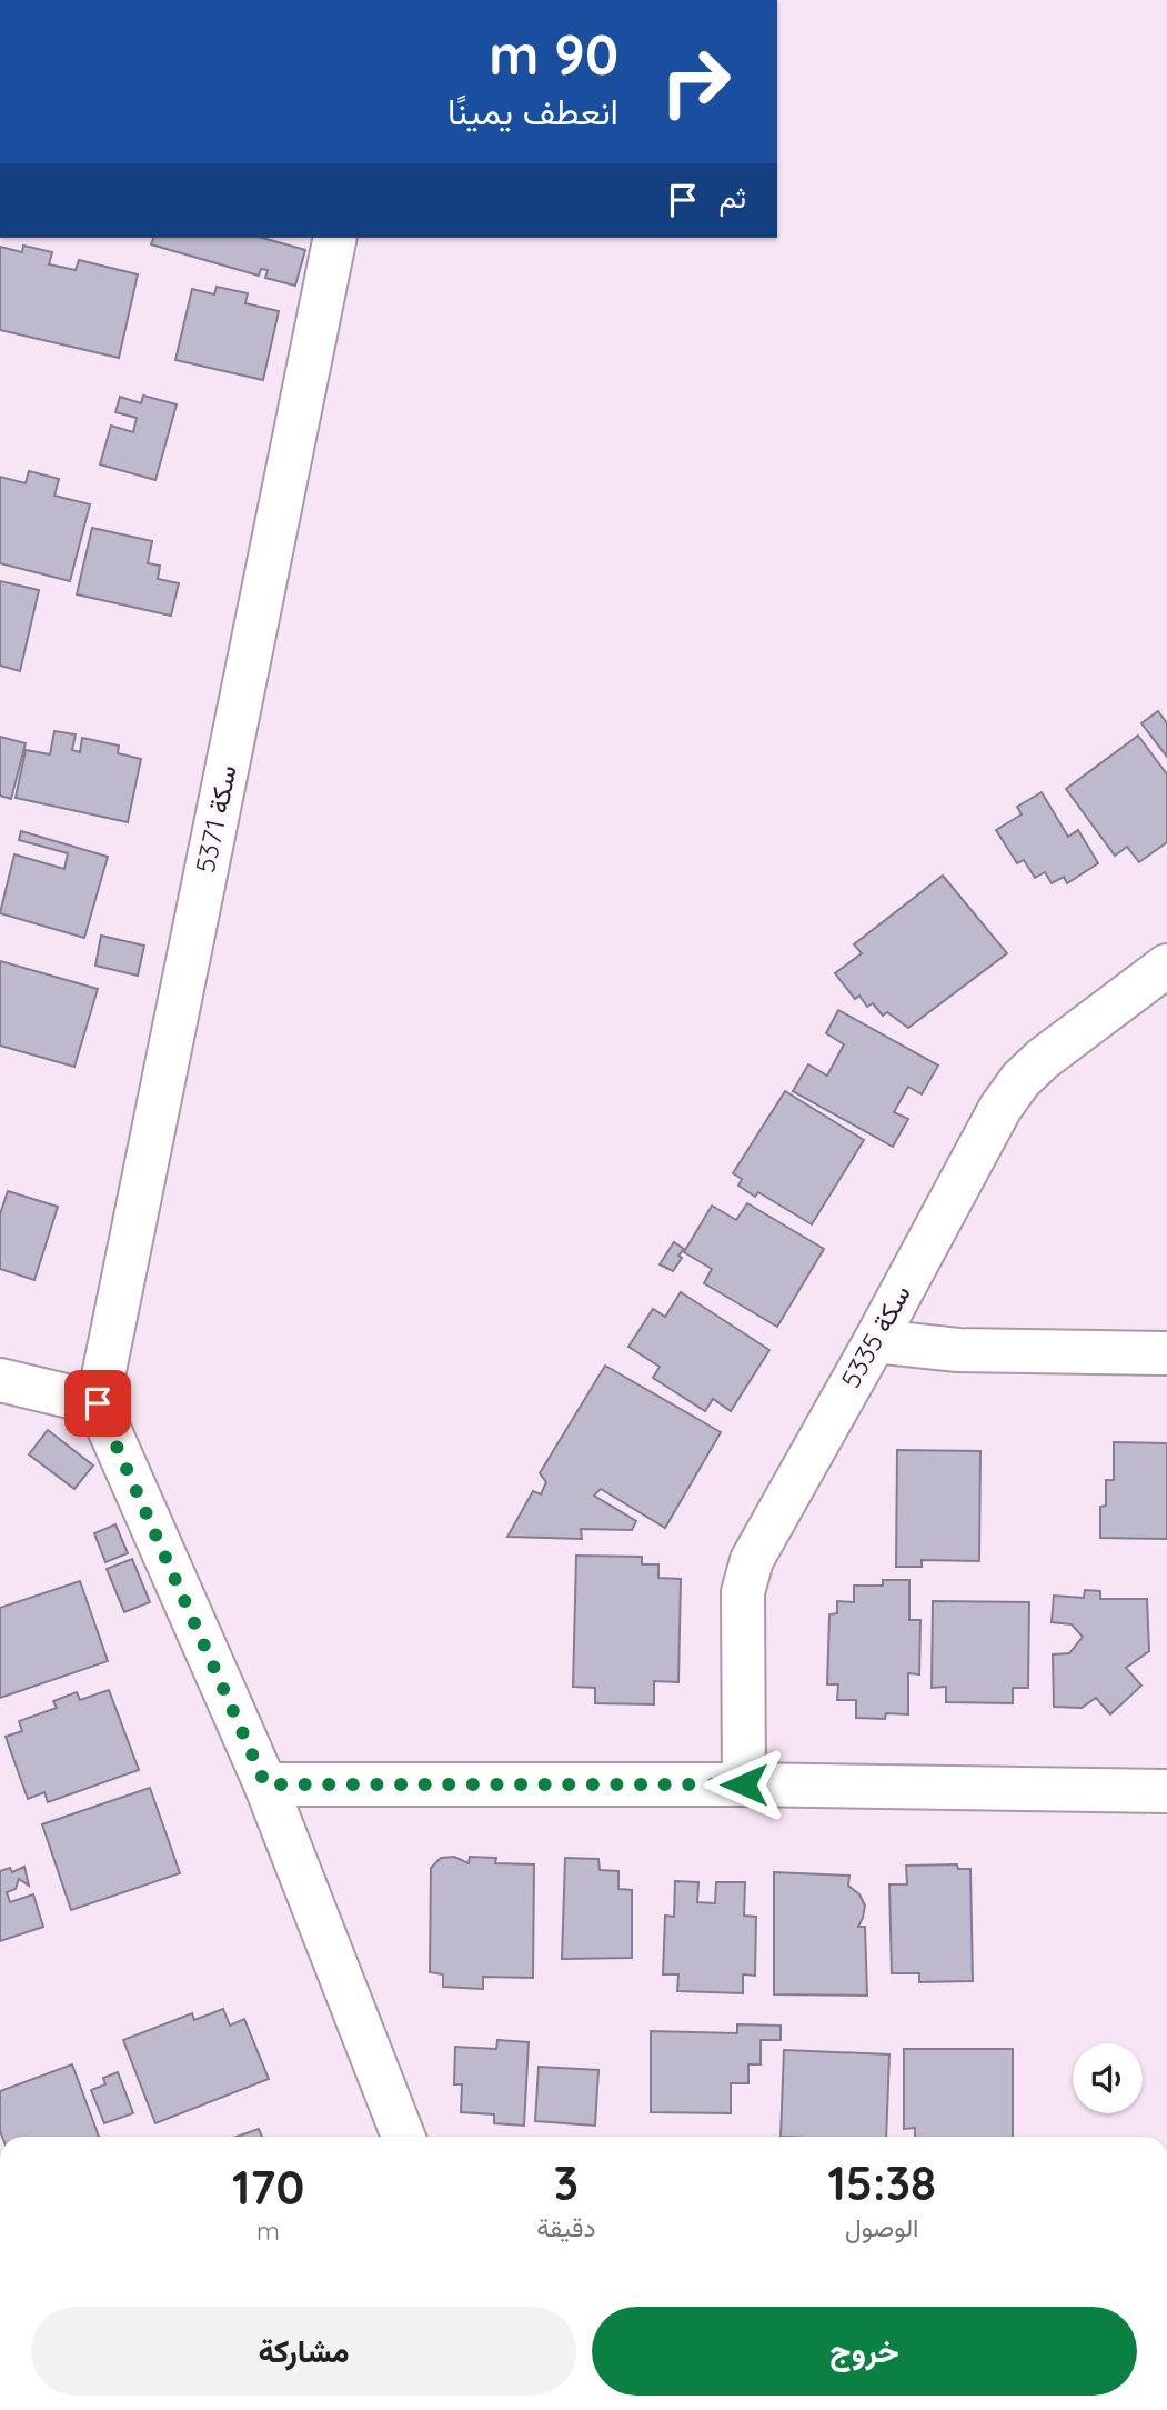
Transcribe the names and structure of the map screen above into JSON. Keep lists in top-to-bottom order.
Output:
{
  "streets": {
    "street": ["سكة 5371", "سكة 5335"]
  },
  "page": {
    "turn": ["90 m", "انعطف يمينًا"],
    "then": "ثم",
    "eta": [
      "15:38",
      "الوصول",
      "3",
      "دقيقة",
      "170",
      "m"
    ],
    "buttons": ["خروج", "مشاركة"]
  }
}
